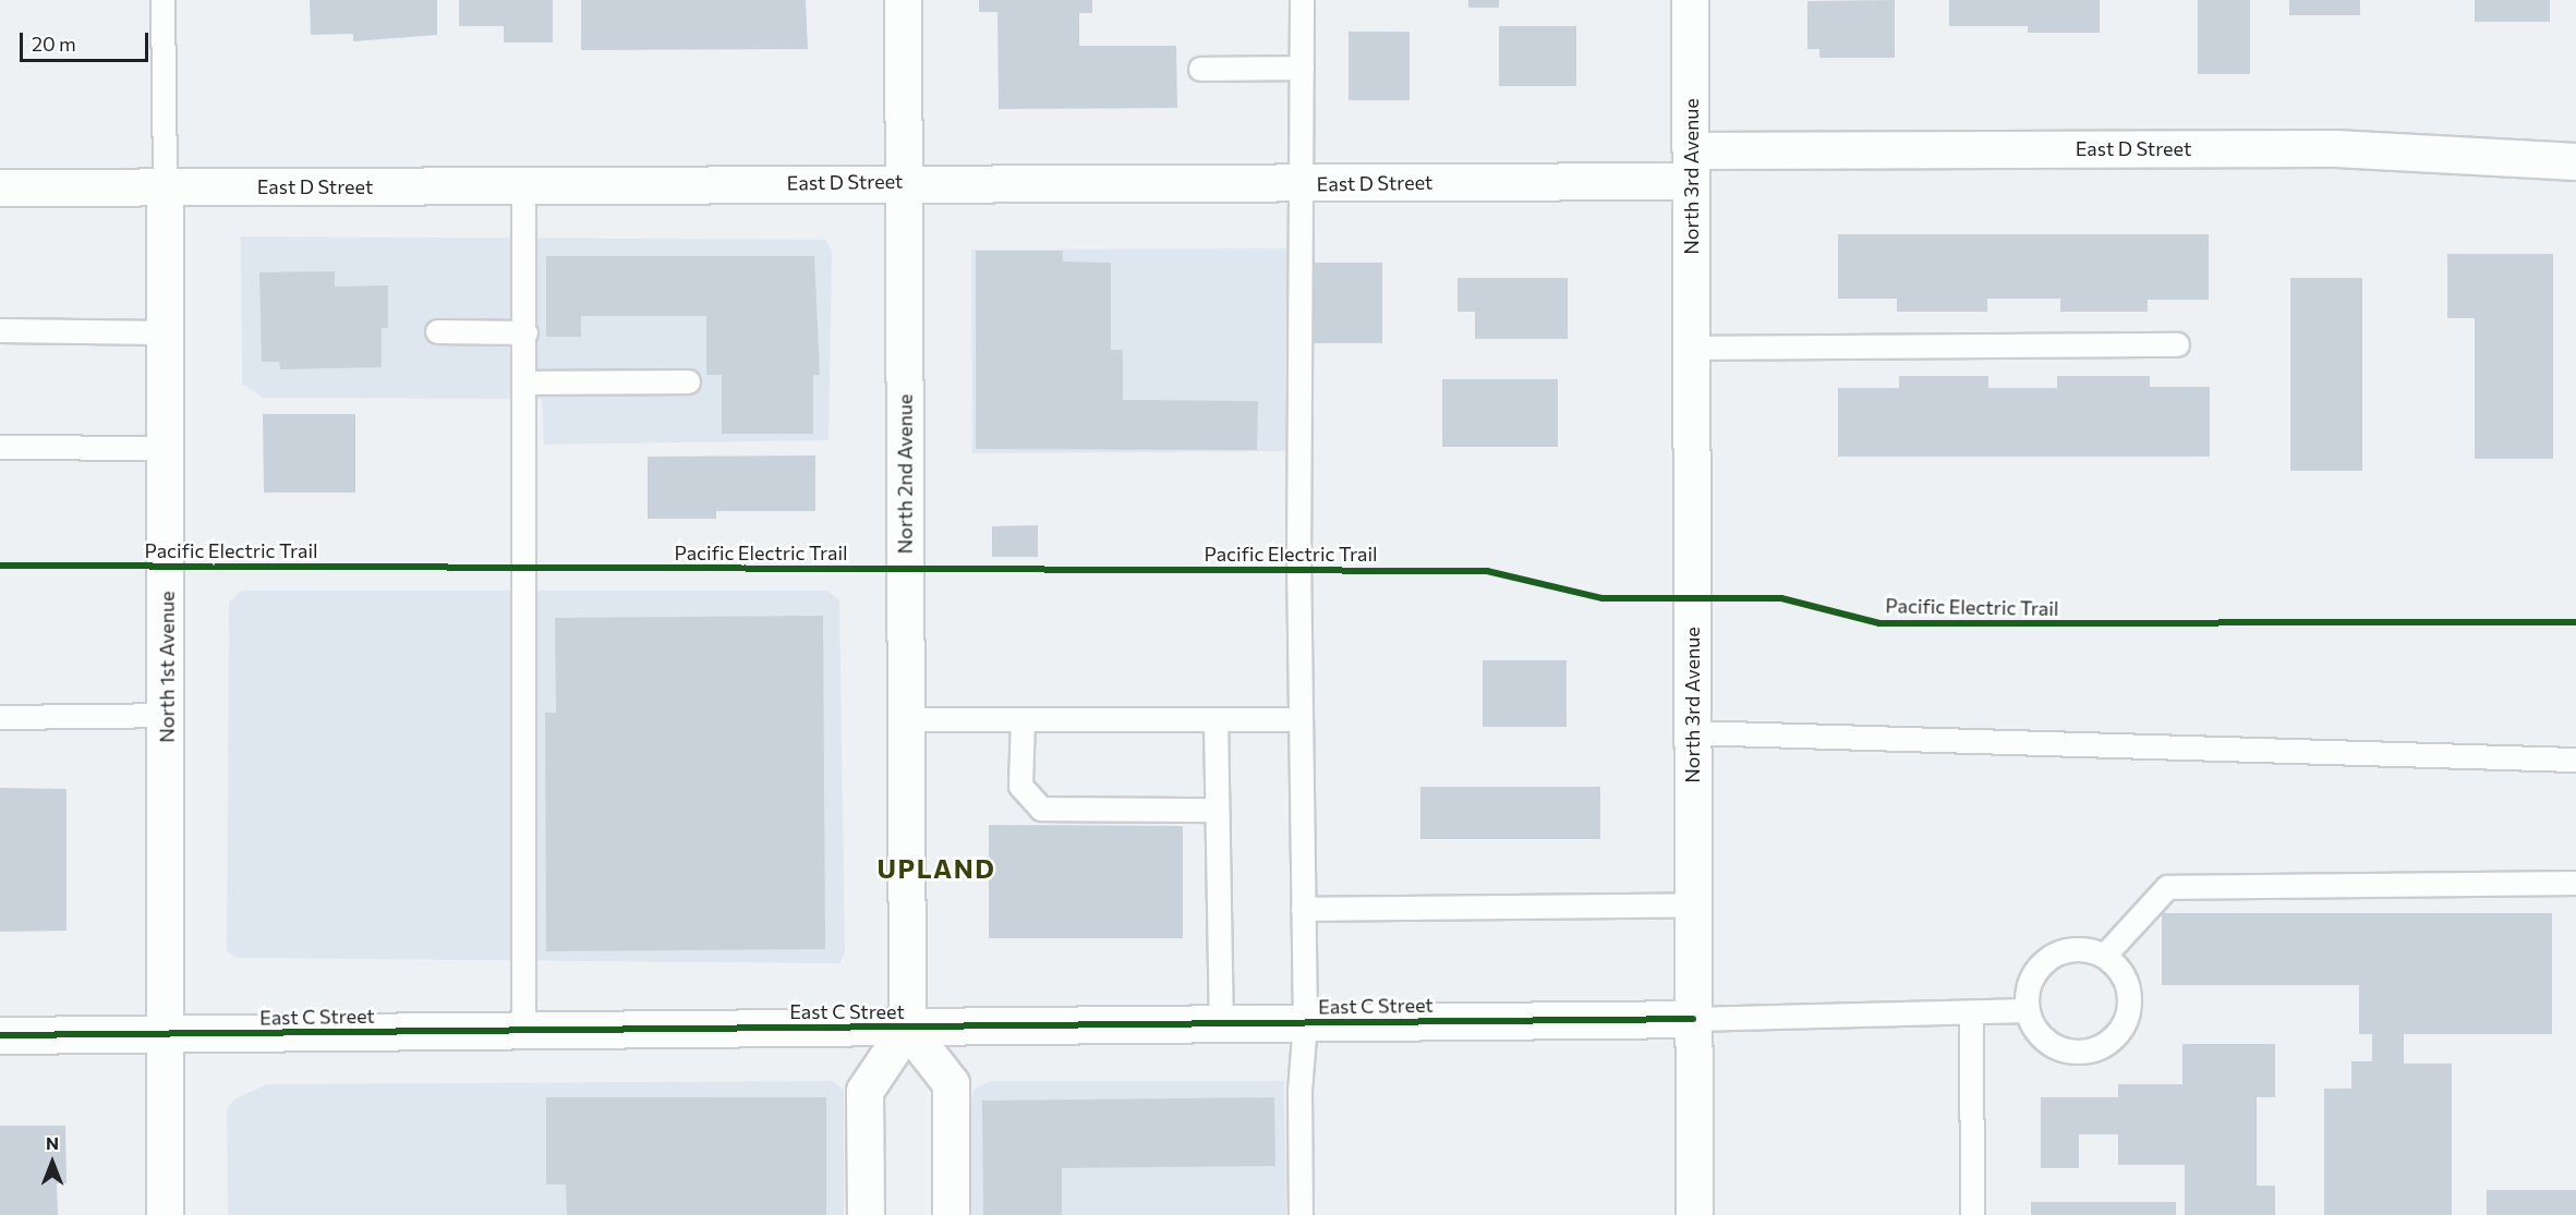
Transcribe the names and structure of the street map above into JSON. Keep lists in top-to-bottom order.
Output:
{
  "streets": {
    "street": [
      "East D Street",
      "North 3rd Avenue",
      "North 2nd Avenue",
      "North 1st Avenue",
      "East C Street"
    ],
    "cycle path": ["Pacific Electric Trail"]
  },
  "crossings": [
    ["East D Street", "North 3rd Avenue"],
    ["East D Street", "North 2nd Avenue"],
    ["East D Street", "North 1st Avenue"],
    ["North 3rd Avenue", "East C Street"],
    ["North 2nd Avenue", "East C Street"],
    ["North 1st Avenue", "East C Street"]
  ],
  "districts": ["UPLAND"],
  "scale_bar": "20 m",
  "north": "top"
}
